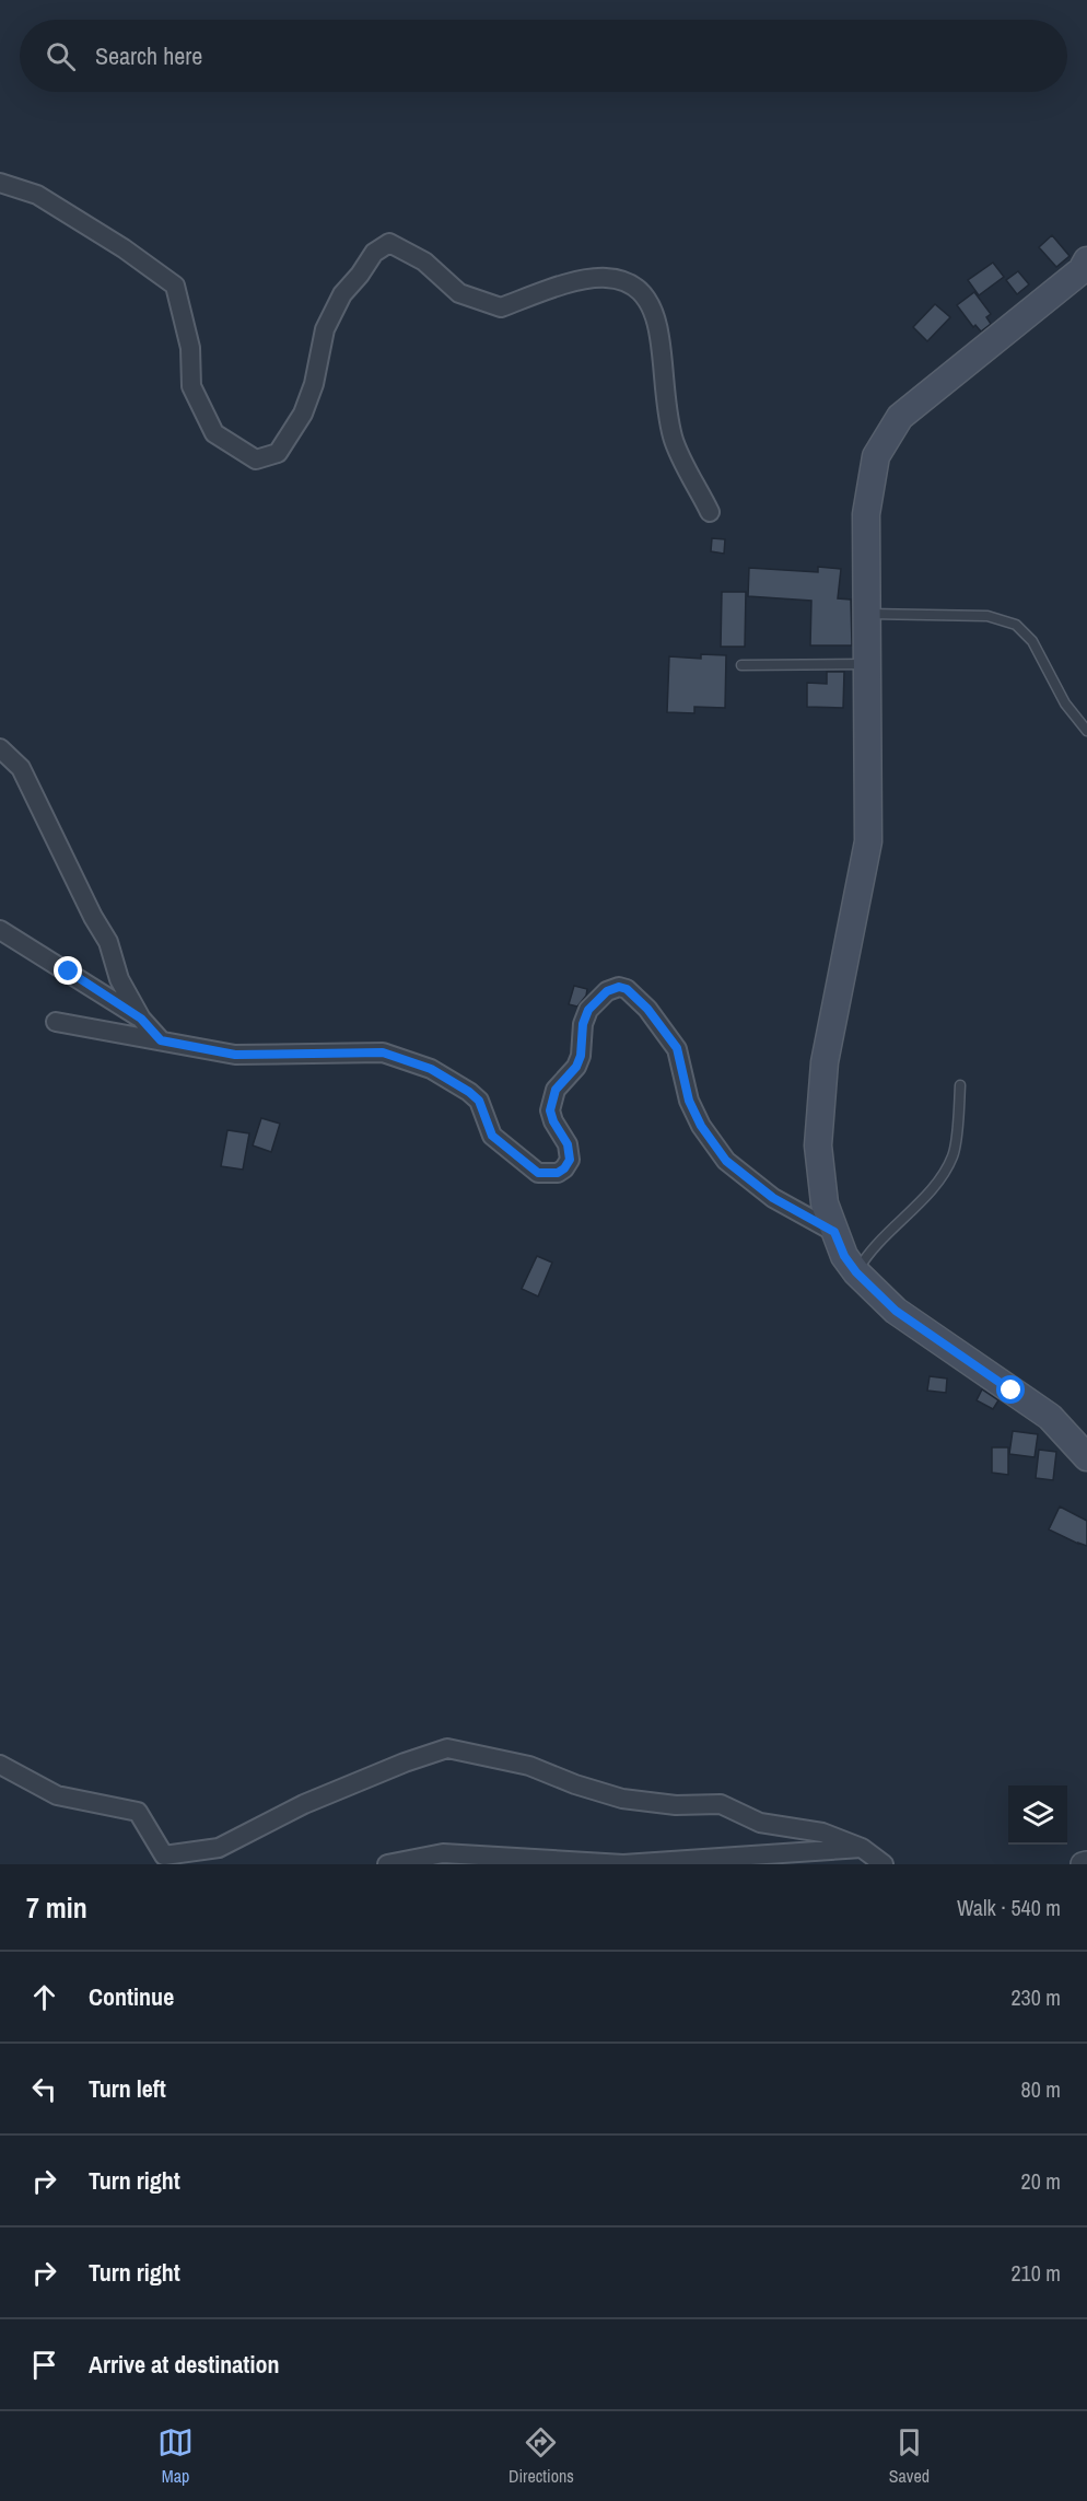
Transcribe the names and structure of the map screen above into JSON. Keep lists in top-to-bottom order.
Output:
{
  "page": {
    "search": "Search here",
    "heading": ["7 min", "Walk · 540 m"],
    "list": [
      ["Continue", "230 m"],
      ["Turn left", "80 m"],
      ["Turn right", "20 m"],
      ["Turn right", "210 m"],
      "Arrive at destination"
    ],
    "nav": ["Map", "Directions", "Saved"]
  }
}
